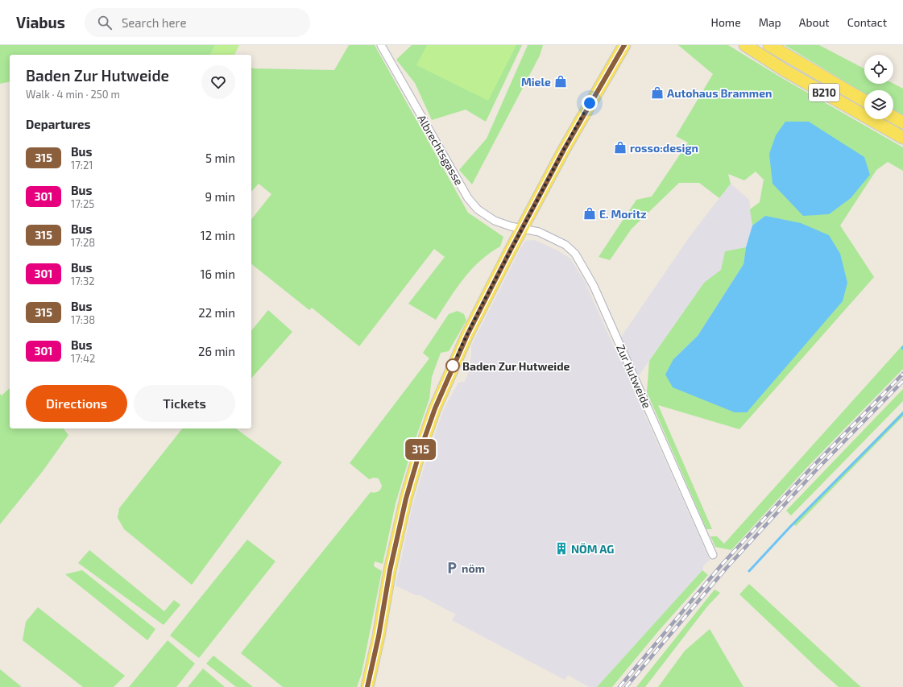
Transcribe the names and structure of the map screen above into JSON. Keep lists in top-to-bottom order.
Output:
{
  "streets": {
    "main road": ["B210"],
    "street": ["Albrechtsgasse", "Zur Hutweide"]
  },
  "crossings": [
    ["Albrechtsgasse", "Zur Hutweide"]
  ],
  "places": {
    "shop": [
      "Miele",
      "Autohaus Brammen",
      "rosso:design",
      "E. Moritz"
    ],
    "other": ["Baden Zur Hutweide"],
    "building": ["NÖM AG"],
    "parking": ["nöm"]
  },
  "lines": ["bus line 315"],
  "page": {
    "header": "Viabus",
    "search": "Search here",
    "nav": [
      "Home",
      "Map",
      "About",
      "Contact"
    ],
    "on_map": "315",
    "heading": [
      ["Baden Zur Hutweide", "Walk · 4 min · 250 m"],
      "Departures"
    ],
    "list": [
      {
        "mark": "315",
        "name": "Bus",
        "note": "17:21",
        "value": "5 min"
      },
      {
        "mark": "301",
        "name": "Bus",
        "note": "17:25",
        "value": "9 min"
      },
      {
        "mark": "315",
        "name": "Bus",
        "note": "17:28",
        "value": "12 min"
      },
      {
        "mark": "301",
        "name": "Bus",
        "note": "17:32",
        "value": "16 min"
      },
      {
        "mark": "315",
        "name": "Bus",
        "note": "17:38",
        "value": "22 min"
      },
      {
        "mark": "301",
        "name": "Bus",
        "note": "17:42",
        "value": "26 min"
      }
    ],
    "buttons": ["Directions", "Tickets"]
  }
}
